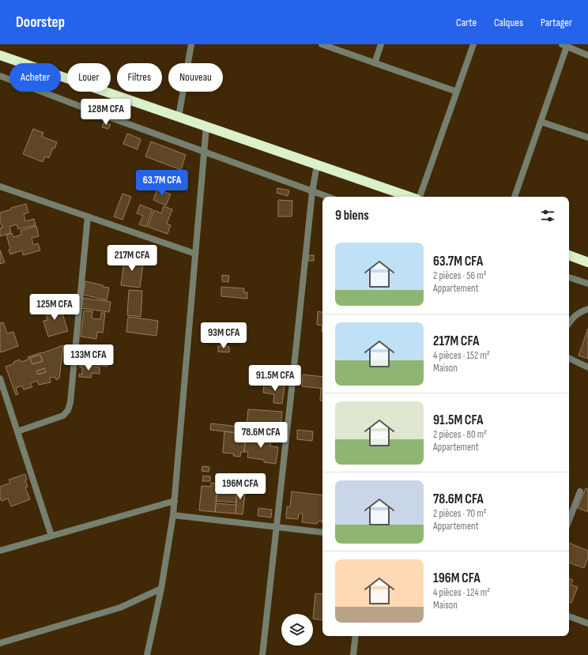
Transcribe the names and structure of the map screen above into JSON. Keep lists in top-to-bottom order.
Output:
{
  "page": {
    "header": "Doorstep",
    "nav": ["Carte", "Calques", "Partager"],
    "chip": [
      "Acheter",
      "Louer",
      "Filtres",
      "Nouveau"
    ],
    "price": [
      "128M CFA",
      "63.7M CFA",
      "217M CFA",
      "125M CFA",
      "93M CFA",
      "133M CFA",
      "91.5M CFA",
      "78.6M CFA",
      "196M CFA"
    ],
    "heading": "9 biens",
    "list": [
      {
        "name": "63.7M CFA",
        "note": "2 pièces · 56 m² · Appartement"
      },
      {
        "name": "217M CFA",
        "note": "4 pièces · 152 m² · Maison"
      },
      {
        "name": "91.5M CFA",
        "note": "2 pièces · 80 m² · Appartement"
      },
      {
        "name": "78.6M CFA",
        "note": "2 pièces · 70 m² · Appartement"
      },
      {
        "name": "196M CFA",
        "note": "4 pièces · 124 m² · Maison"
      }
    ]
  }
}
